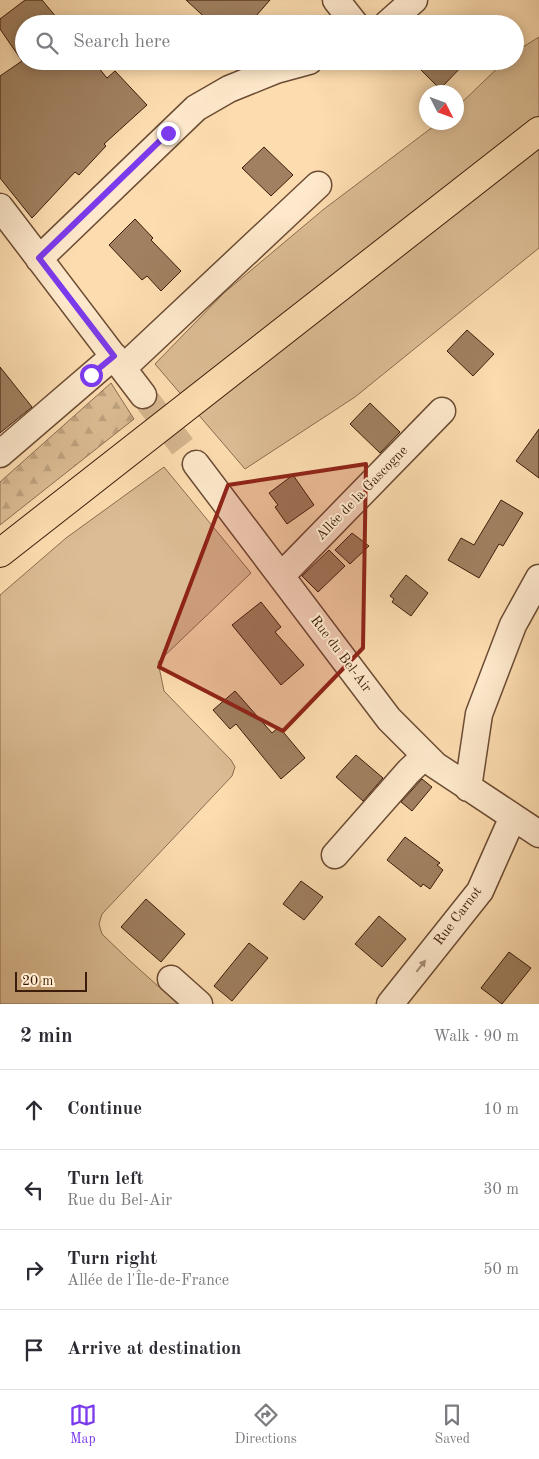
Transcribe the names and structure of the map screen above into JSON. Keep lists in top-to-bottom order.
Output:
{
  "streets": {
    "street": ["Allée de la Gascogne", "Rue du Bel-Air", "Rue Carnot"]
  },
  "crossings": [
    ["Allée de la Gascogne", "Rue du Bel-Air"],
    ["Rue du Bel-Air", "Rue Carnot"]
  ],
  "scale_bar": "20 m",
  "north": "bottom right",
  "page": {
    "search": "Search here",
    "scale": "20 m",
    "heading": ["2 min", "Walk · 90 m"],
    "list": [
      ["Continue", "10 m"],
      ["Turn left", "Rue du Bel-Air", "30 m"],
      ["Turn right", "Allée de l'Île-de-France", "50 m"],
      "Arrive at destination"
    ],
    "nav": ["Map", "Directions", "Saved"]
  }
}
